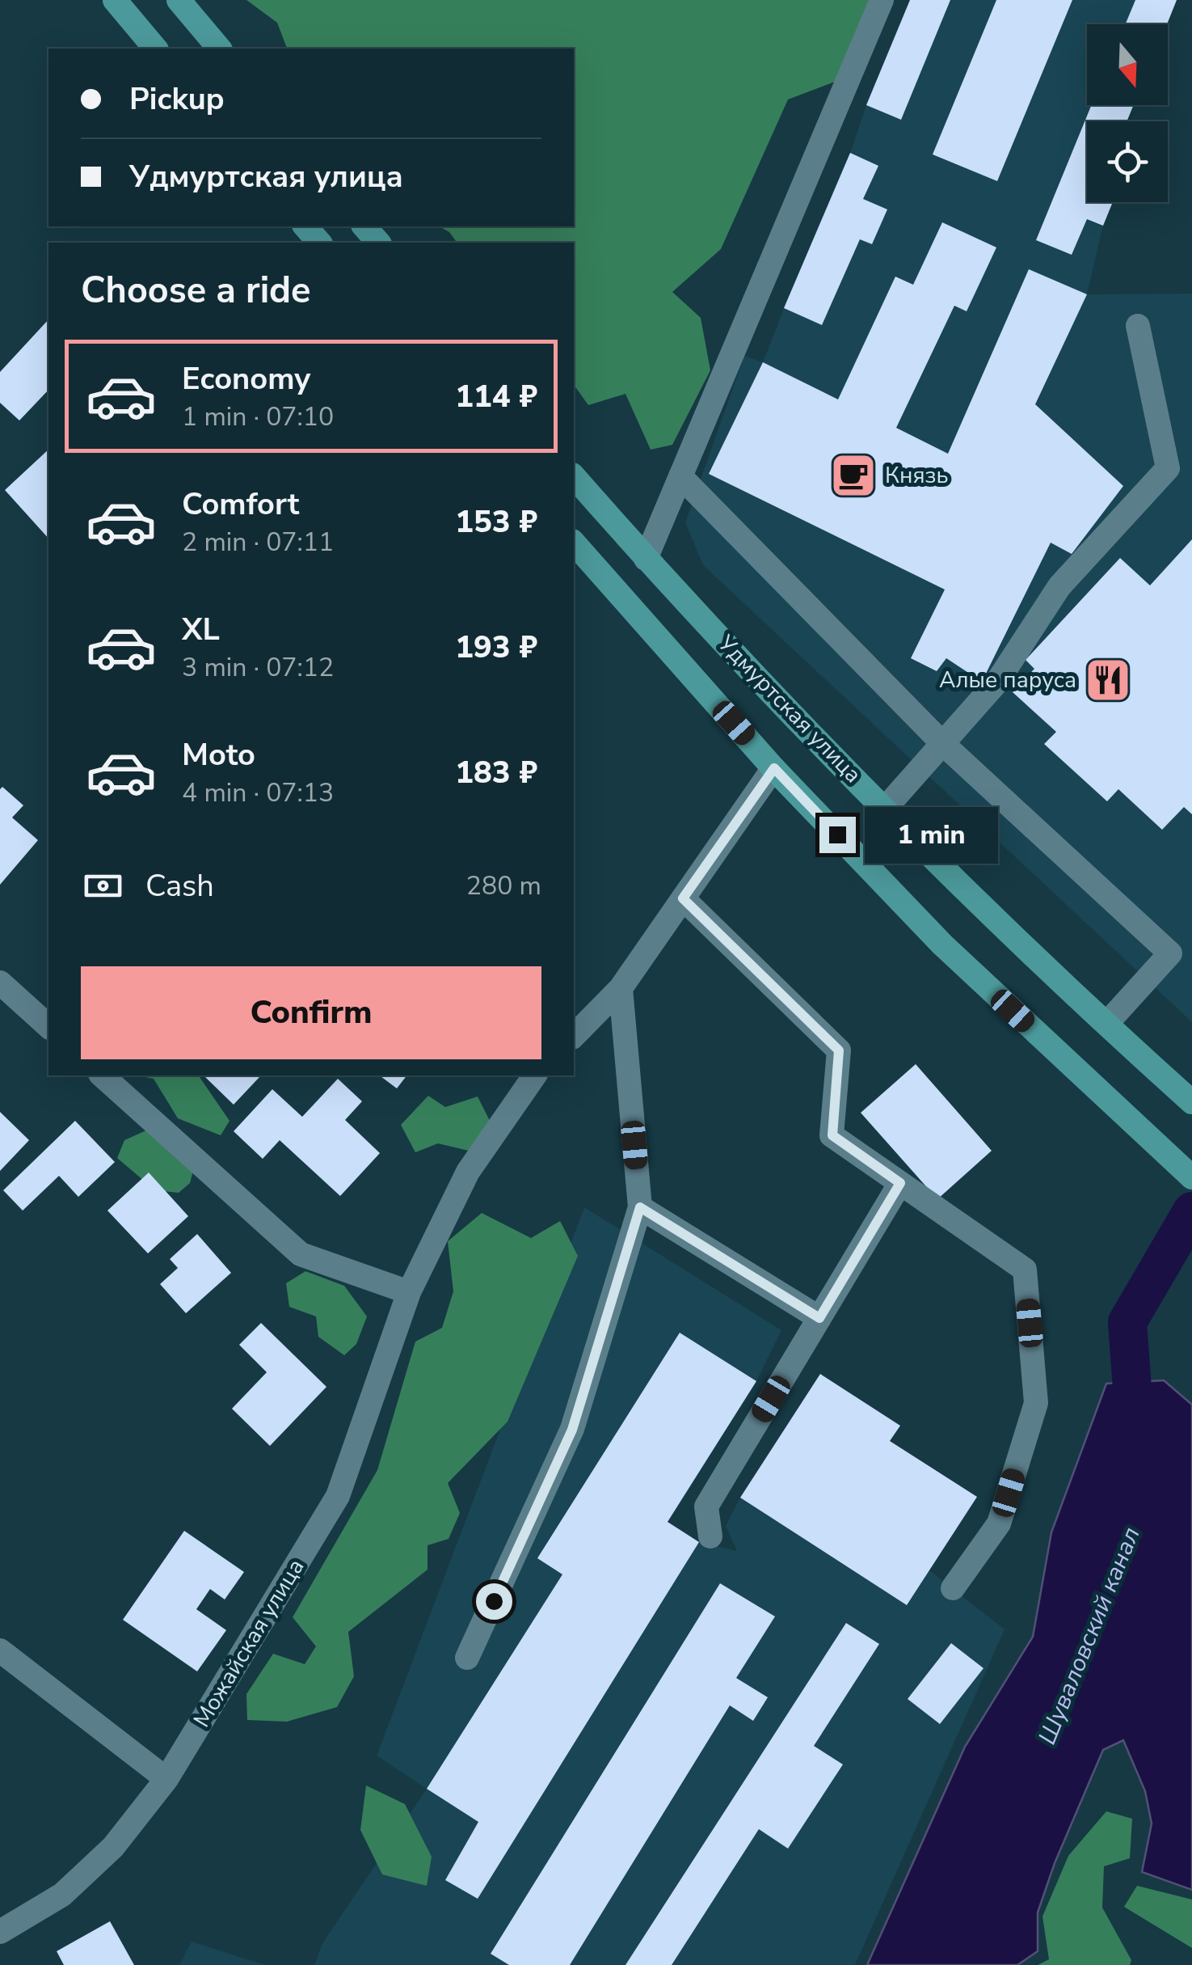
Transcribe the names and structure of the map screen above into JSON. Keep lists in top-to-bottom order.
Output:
{
  "streets": {
    "main road": ["Удмуртская улица"],
    "street": ["Можайская улица"]
  },
  "water": ["Шуваловский канал"],
  "places": {
    "cafe": ["Князь"],
    "restaurant": ["Алые паруса"]
  },
  "north": "bottom",
  "page": {
    "banner": ["Pickup", "Удмуртская улица"],
    "heading": "Choose a ride",
    "list": [
      {
        "name": "Economy",
        "note": "1 min · 07:10",
        "value": "114 ₽"
      },
      {
        "name": "Comfort",
        "note": "2 min · 07:11",
        "value": "153 ₽"
      },
      {
        "name": "XL",
        "note": "3 min · 07:12",
        "value": "193 ₽"
      },
      {
        "name": "Moto",
        "note": "4 min · 07:13",
        "value": "183 ₽"
      }
    ],
    "bubble": "1 min",
    "pay": ["Cash", "280 m"],
    "buttons": "Confirm"
  }
}
